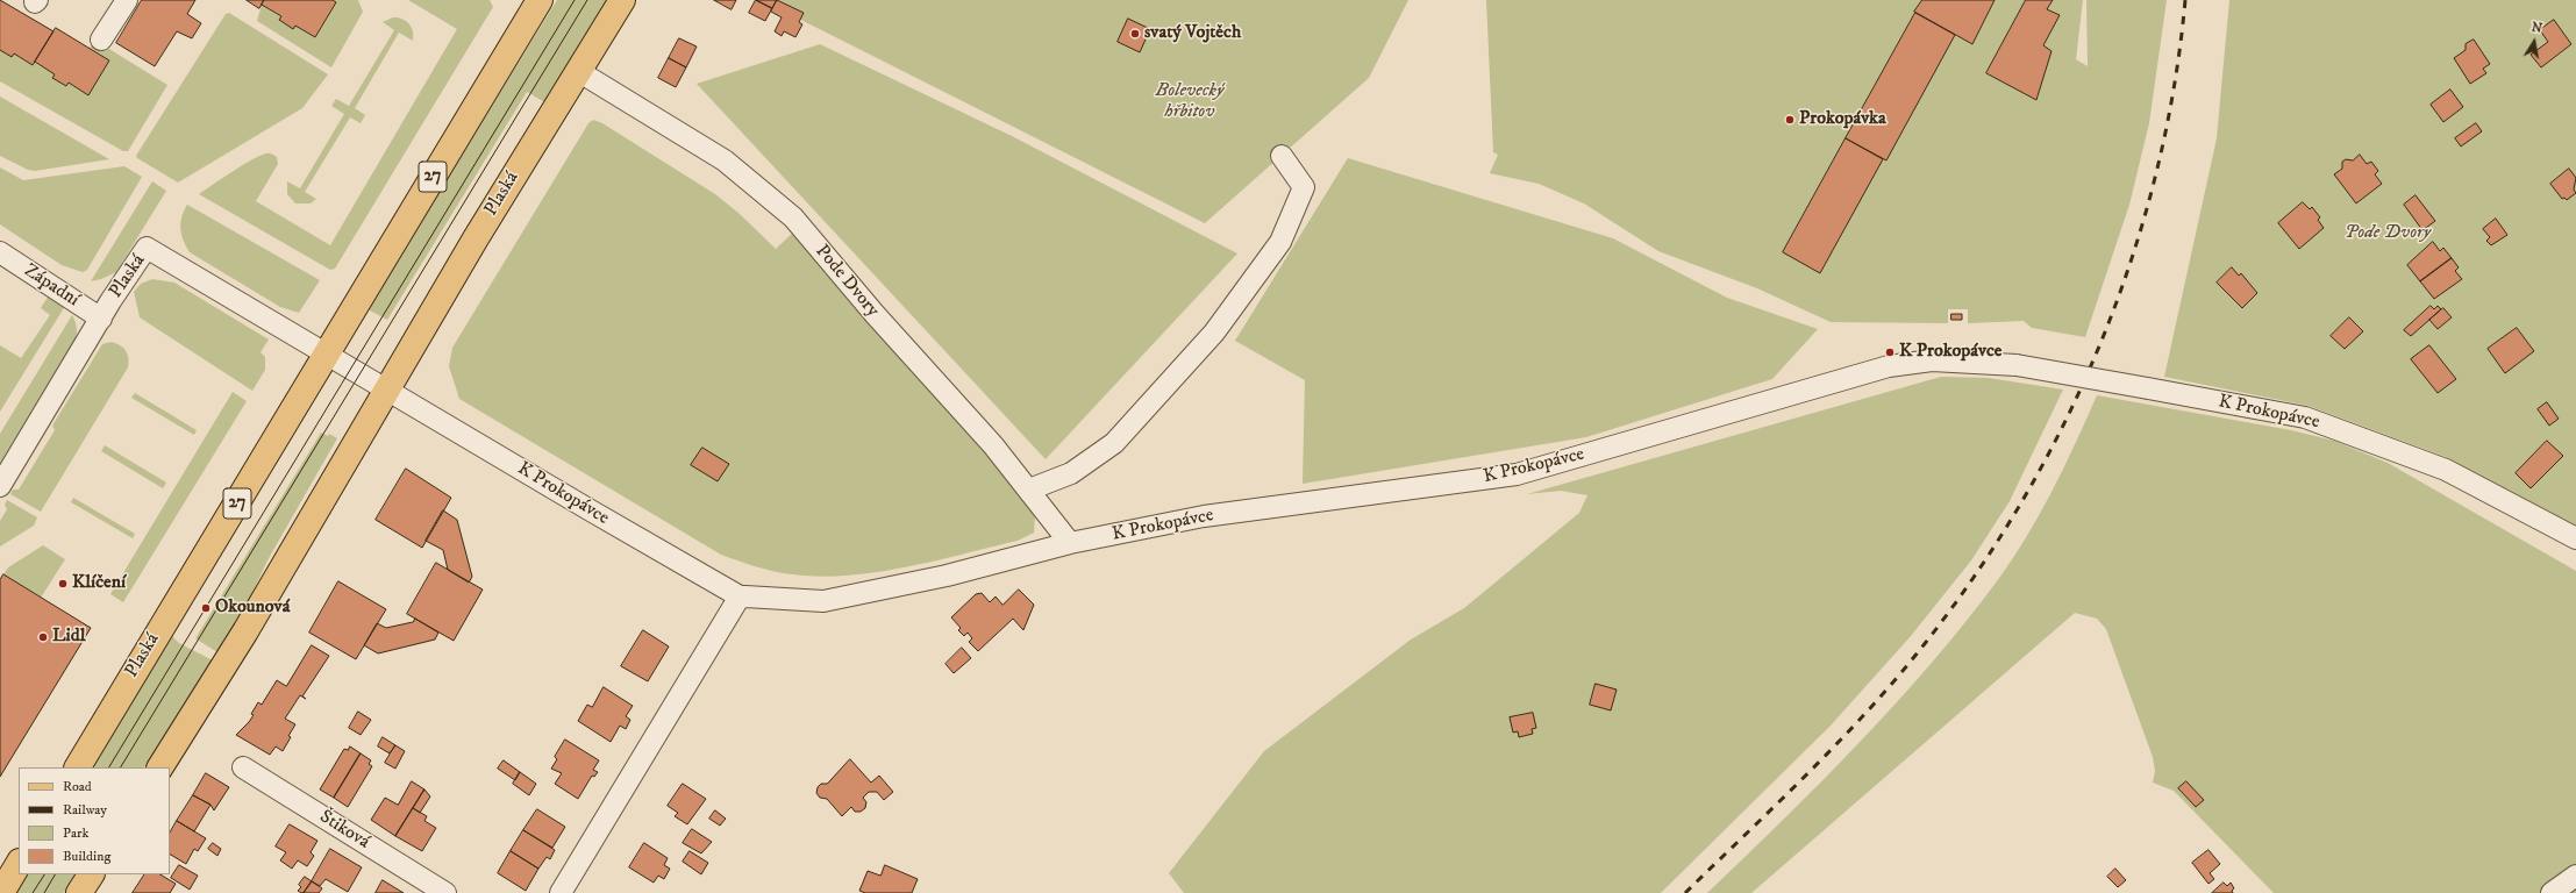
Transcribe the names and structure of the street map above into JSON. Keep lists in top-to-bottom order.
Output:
{
  "streets": {
    "main road": ["27", "Plaská"],
    "street": [
      "Pode Dvory",
      "Západní",
      "K Prokopávce",
      "Štiková"
    ]
  },
  "crossings": [
    ["Plaská", "Pode Dvory"],
    ["Plaská", "Západní"],
    ["Plaská", "K Prokopávce"],
    ["Pode Dvory", "K Prokopávce"]
  ],
  "parks": ["Bolevecký hřbitov", "Pode Dvory"],
  "places": [
    "svatý Vojtěch",
    "Prokopávka",
    "K Prokopávce",
    "Klíčení",
    "Okounová",
    "Lidl"
  ],
  "legend": [
    "Road",
    "Railway",
    "Park",
    "Building"
  ],
  "north": "top"
}
